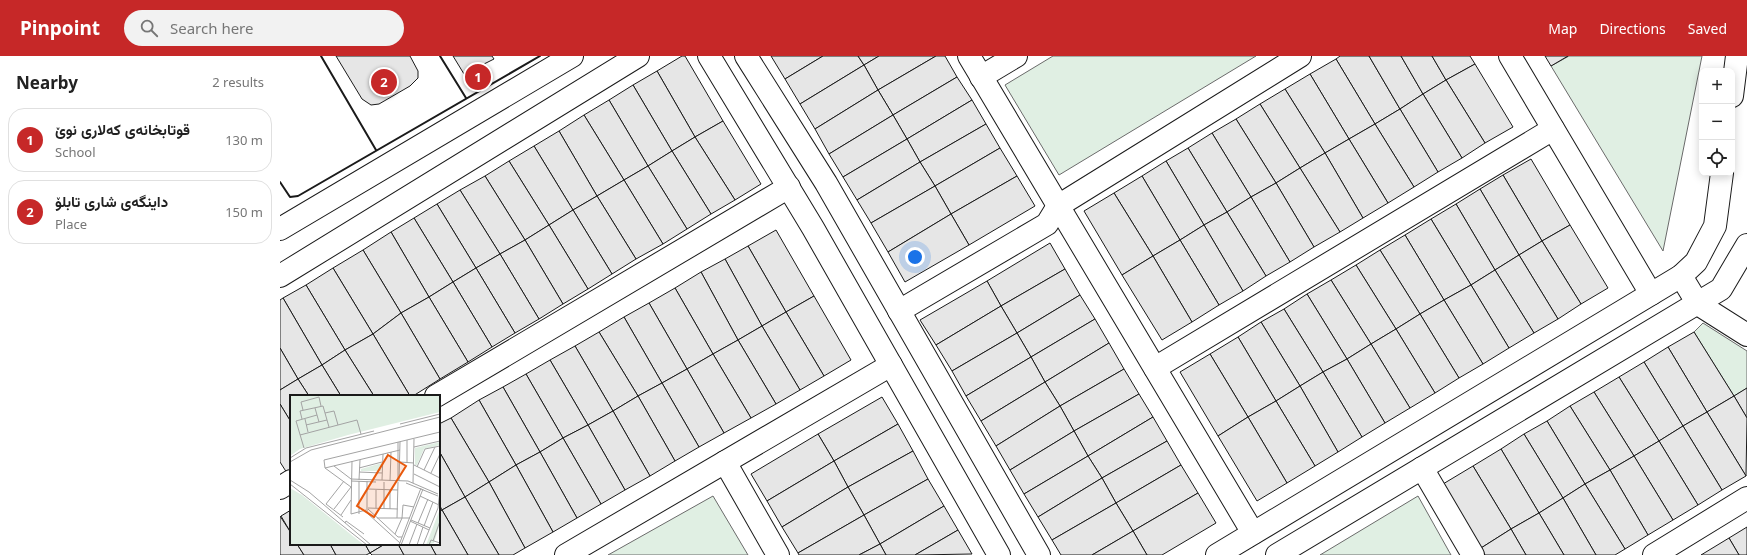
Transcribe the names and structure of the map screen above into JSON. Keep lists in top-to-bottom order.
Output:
{
  "page": {
    "header": "Pinpoint",
    "search": "Search here",
    "nav": ["Map", "Directions", "Saved"],
    "heading": ["Nearby", "2 results"],
    "pins": ["1", "2"],
    "map_buttons": ["+", "−"],
    "list": [
      {
        "mark": "1",
        "name": "قوتابخانەی کەلاری نوێ",
        "note": "School",
        "value": "130 m"
      },
      {
        "mark": "2",
        "name": "داینگەی شاری تابلۆ",
        "note": "Place",
        "value": "150 m"
      }
    ]
  }
}
